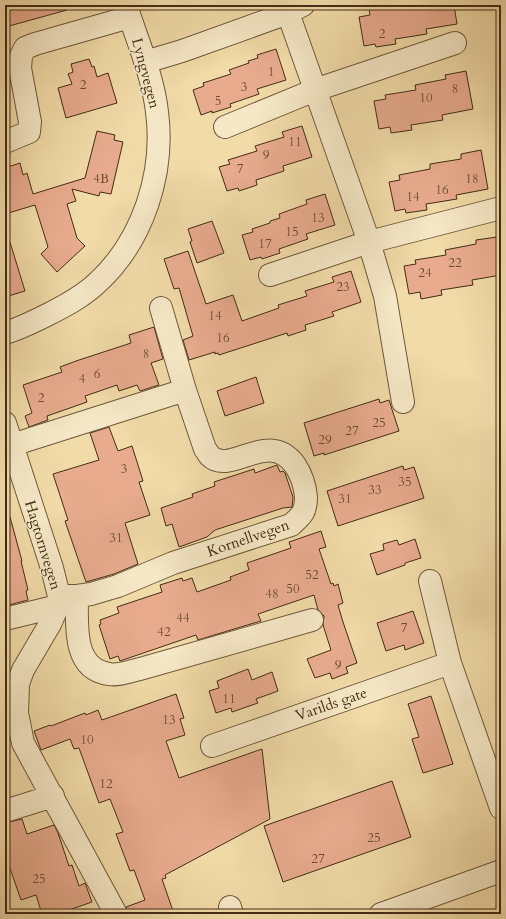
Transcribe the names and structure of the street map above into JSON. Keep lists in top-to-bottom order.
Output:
{
  "streets": {
    "street": [
      "Lyngvegen",
      "Kornellvegen",
      "Hagtornvegen",
      "Varilds gate"
    ]
  },
  "crossings": [
    ["Kornellvegen", "Hagtornvegen"]
  ],
  "house_numbers": [
    "2",
    "1",
    "2",
    "3",
    "8",
    "10",
    "5",
    "11",
    "9",
    "7",
    "4B",
    "18",
    "16",
    "14",
    "13",
    "15",
    "17",
    "22",
    "24",
    "23",
    "14",
    "16",
    "8",
    "6",
    "4",
    "2",
    "25",
    "27",
    "29",
    "3",
    "35",
    "33",
    "31",
    "31",
    "52",
    "50",
    "48",
    "44",
    "7",
    "42",
    "9",
    "11",
    "13",
    "10",
    "12",
    "25",
    "27",
    "25"
  ]
}
